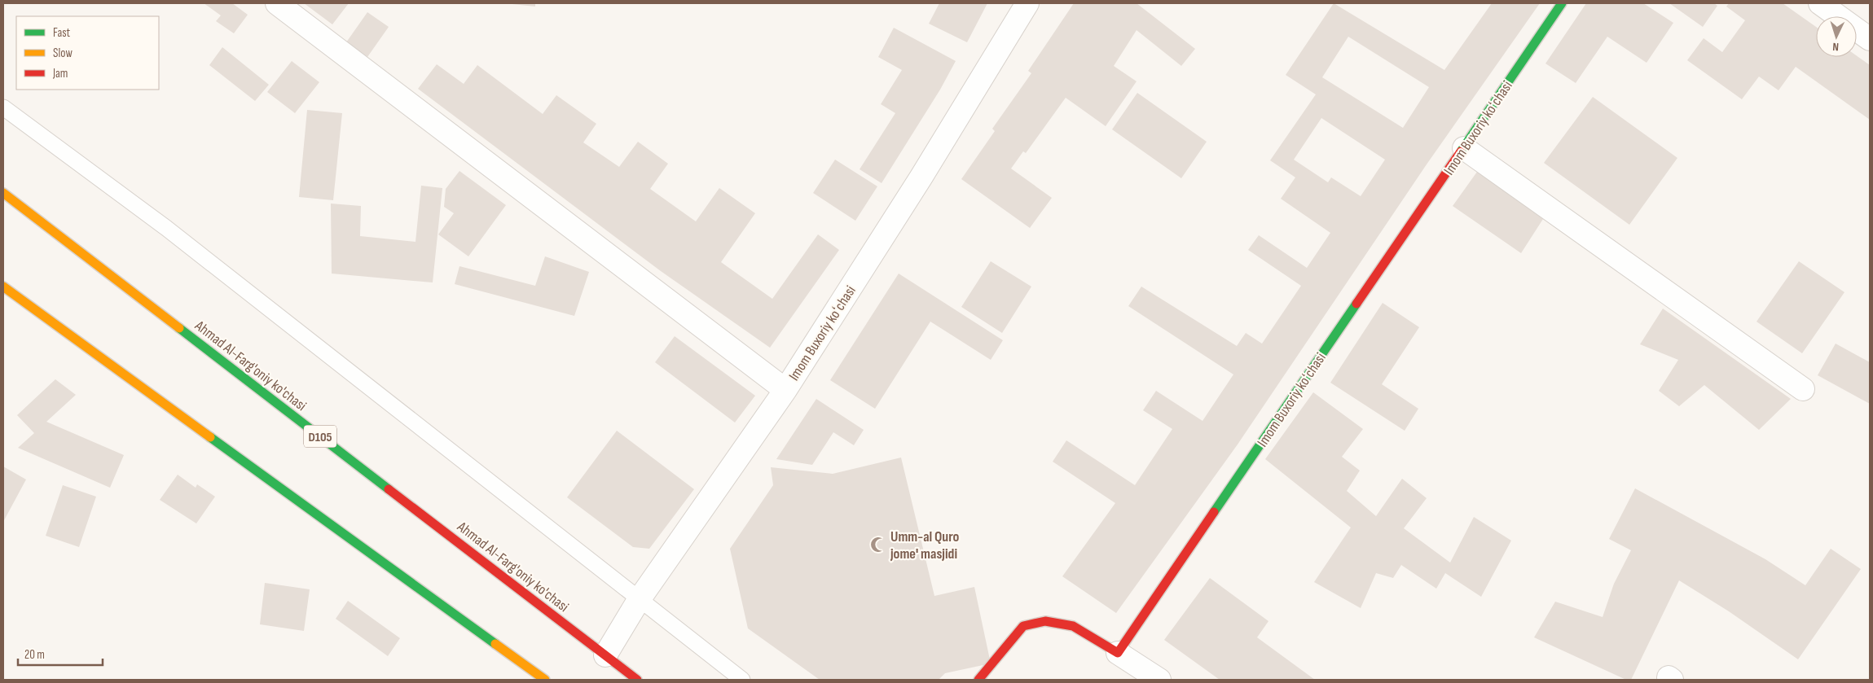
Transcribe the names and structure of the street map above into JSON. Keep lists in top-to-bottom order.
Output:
{
  "streets": {
    "main road": ["Imom Buxoriy koʻchasi", "Ahmad Al-Farg'oniy ko'chasi", "D105"]
  },
  "crossings": [
    ["Imom Buxoriy koʻchasi", "Ahmad Al-Farg'oniy ko'chasi"]
  ],
  "places": {
    "mosque": ["Umm-al Quro jome' masjidi"]
  },
  "legend": ["Fast", "Slow", "Jam"],
  "scale_bar": "20 m",
  "north": "bottom"
}
